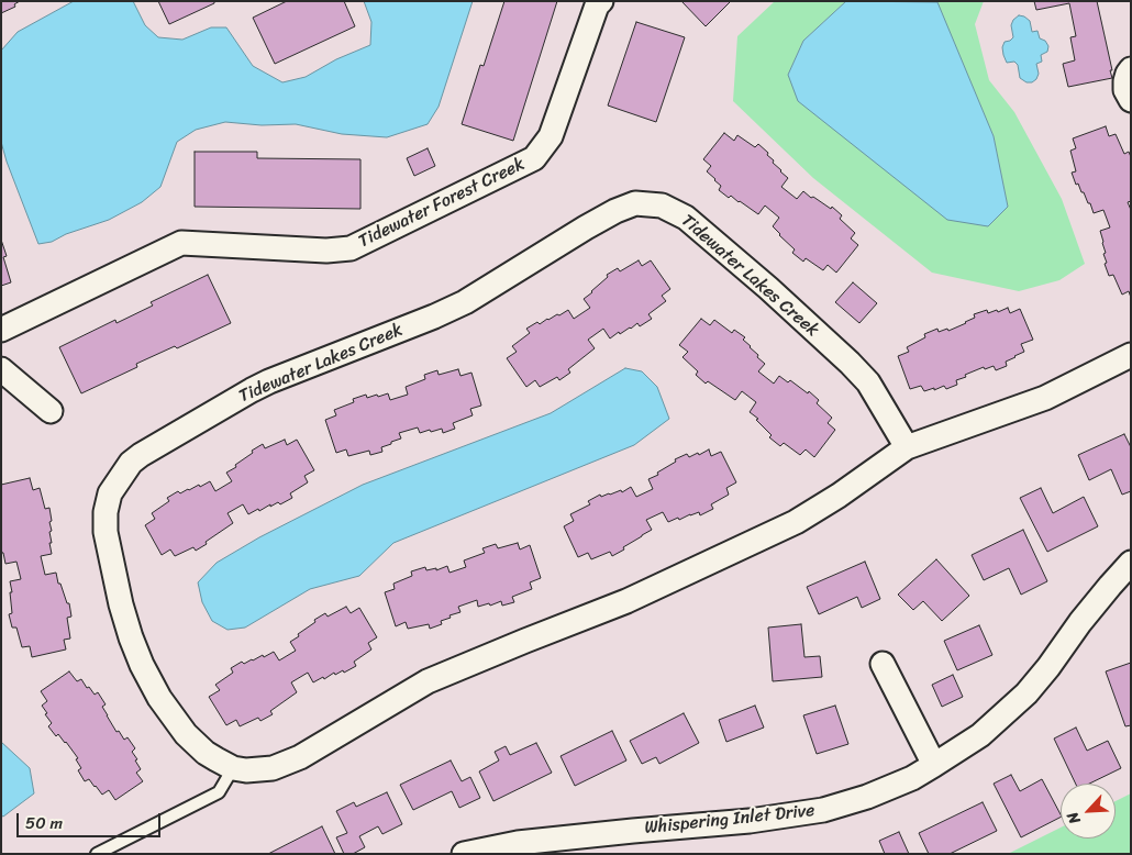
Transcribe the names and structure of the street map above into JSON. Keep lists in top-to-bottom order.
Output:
{
  "streets": {
    "street": ["Tidewater Forest Creek", "Tidewater Lakes Creek", "Whispering Inlet Drive"]
  },
  "scale_bar": "50 m",
  "north": "bottom left"
}
